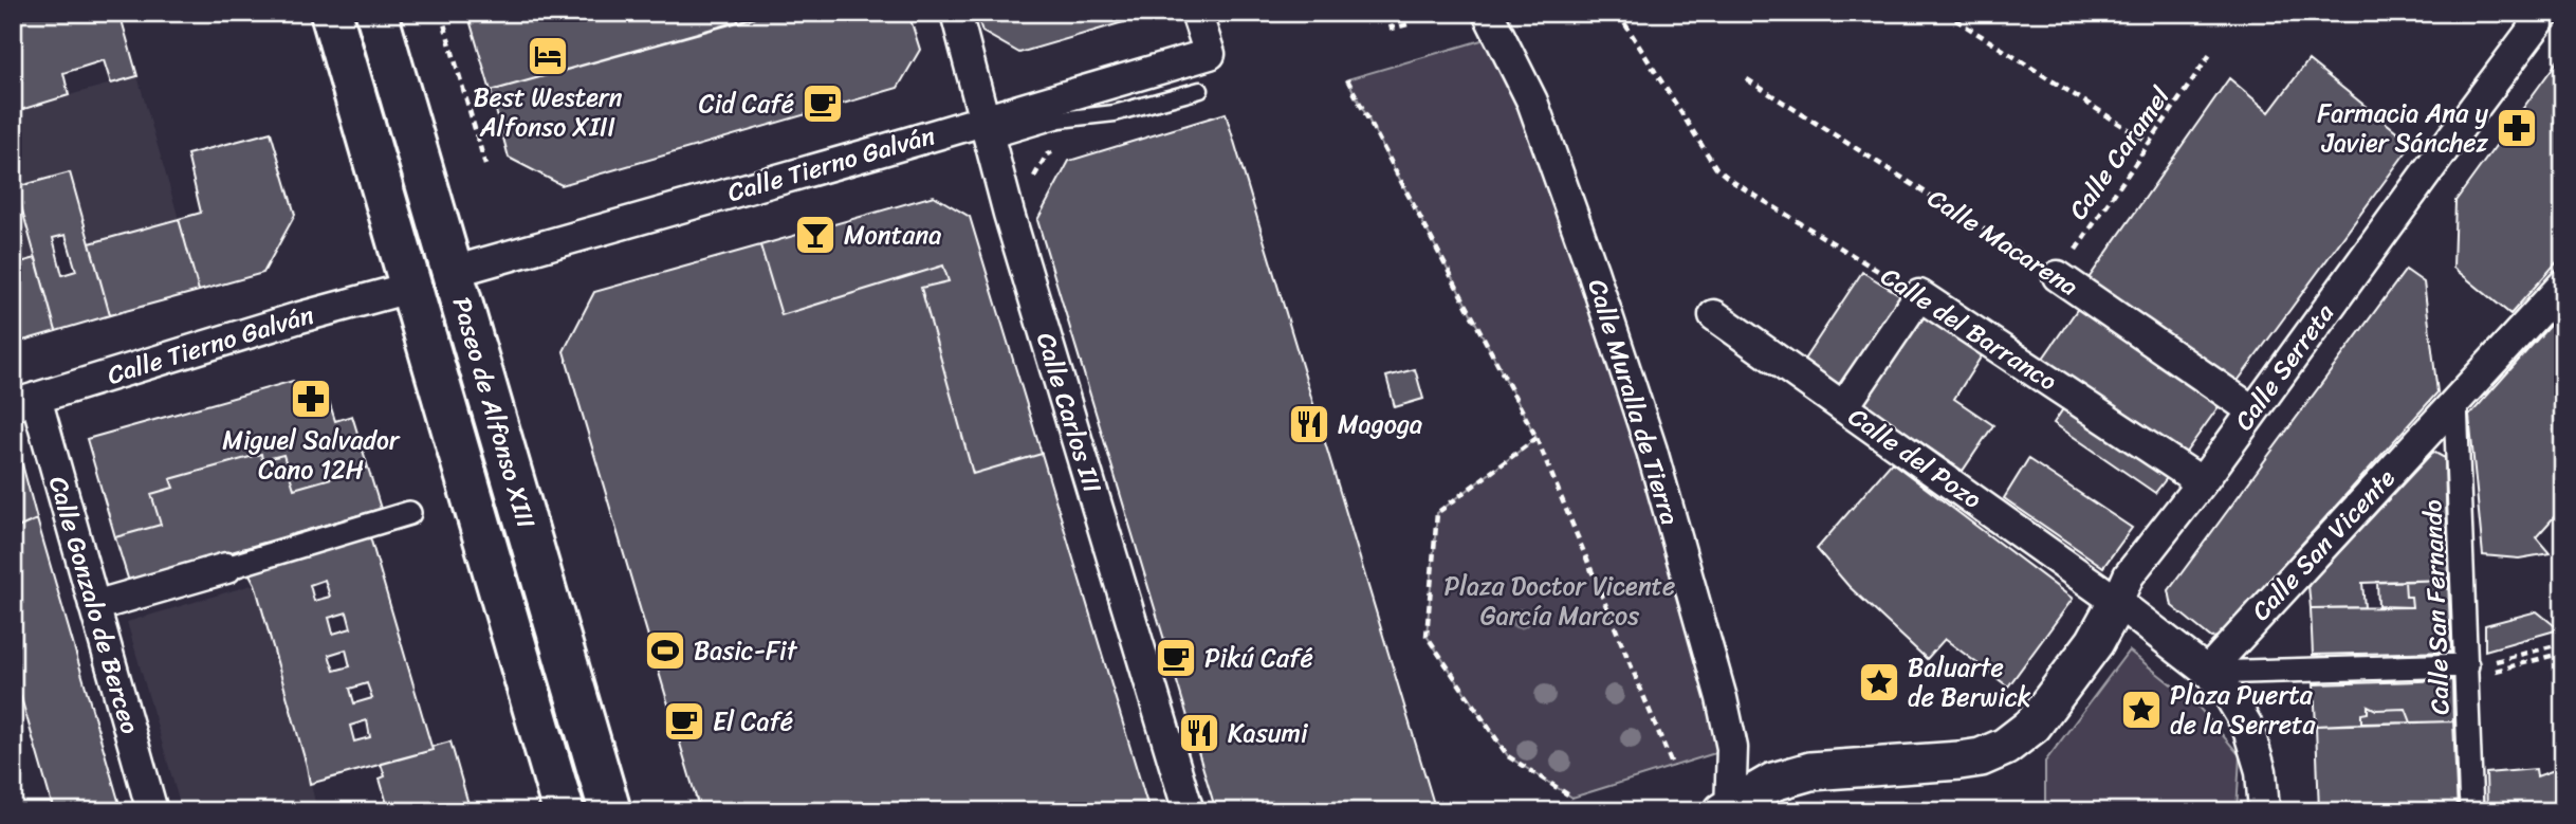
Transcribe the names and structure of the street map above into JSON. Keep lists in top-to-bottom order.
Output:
{
  "streets": {
    "main road": ["Paseo de Alfonso XIII"],
    "street": [
      "Calle Tierno Galván",
      "Calle Macarena",
      "Calle del Barranco",
      "Calle Serreta",
      "Calle Muralla de Tierra",
      "Calle Carlos III",
      "Calle del Pozo",
      "Calle San Vicente",
      "Calle Gonzalo de Berceo",
      "Calle San Fernando"
    ],
    "path": ["Calle Caramel"]
  },
  "crossings": [
    ["Calle Caramel", "Calle Macarena"],
    ["Calle Tierno Galván", "Paseo de Alfonso XIII"],
    ["Calle Tierno Galván", "Calle Carlos III"],
    ["Calle Tierno Galván", "Calle Gonzalo de Berceo"],
    ["Calle Macarena", "Calle Serreta"],
    ["Calle del Barranco", "Calle Serreta"],
    ["Calle Serreta", "Calle del Pozo"],
    ["Calle San Vicente", "Calle San Fernando"]
  ],
  "parks": ["Plaza Doctor Vicente García Marcos"],
  "places": {
    "hotel": ["Best Western Alfonso XIII"],
    "cafe": ["Cid Café", "Pikú Café", "El Café"],
    "pharmacy": ["Farmacia Ana y Javier Sánchez", "Miguel Salvador Cano 12H"],
    "bar": ["Montana"],
    "restaurant": ["Magoga", "Kasumi"],
    "sports": ["Basic-Fit"],
    "place": ["Baluarte de Berwick", "Plaza Puerta de la Serreta"]
  }
}
